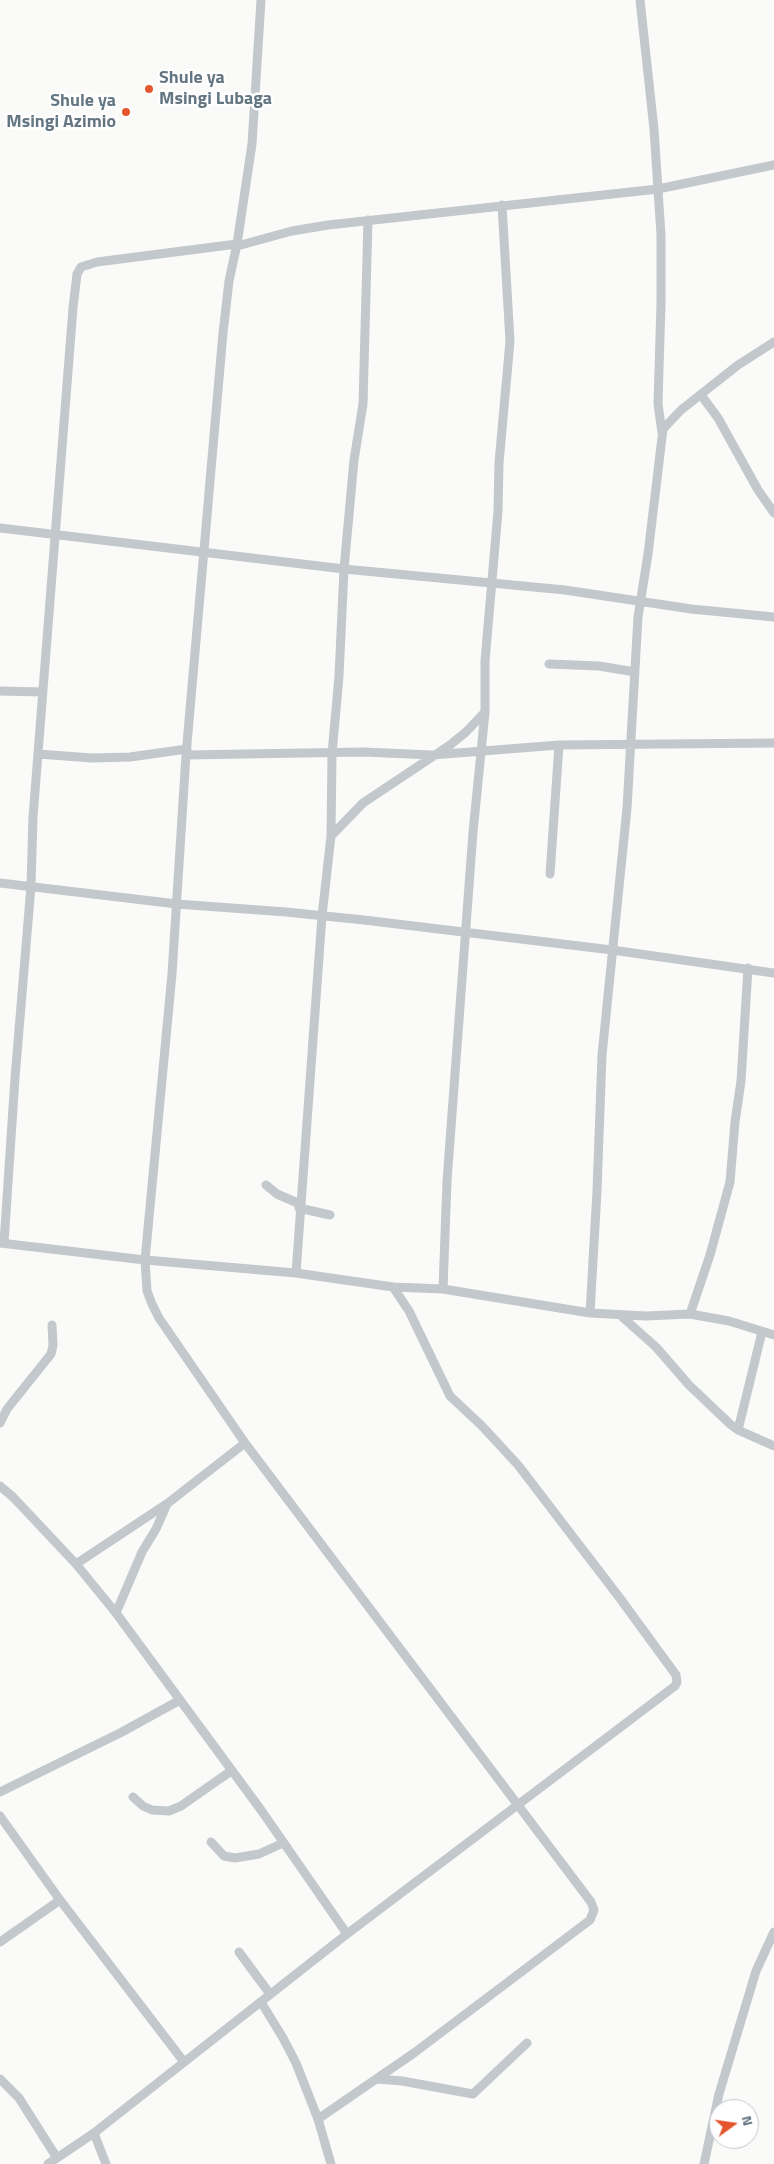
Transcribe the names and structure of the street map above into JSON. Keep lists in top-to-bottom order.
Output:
{
  "places": ["Shule ya Msingi Lubaga", "Shule ya Msingi Azimio"],
  "north": "right"
}
